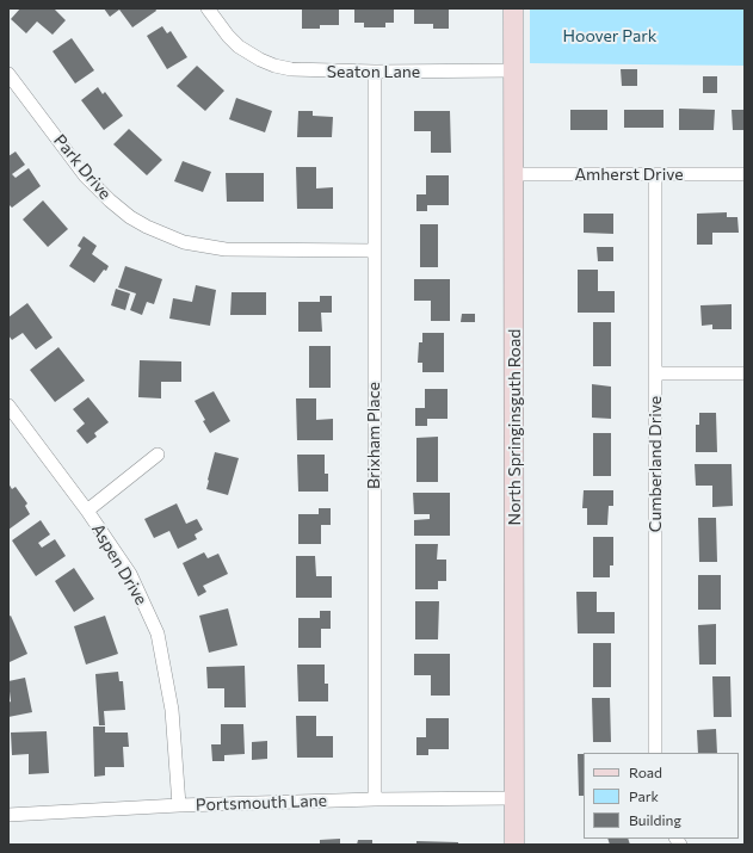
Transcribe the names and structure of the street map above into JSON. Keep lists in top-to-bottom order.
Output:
{
  "streets": {
    "street": [
      "Seaton Lane",
      "Park Drive",
      "Amherst Drive",
      "North Springinsguth Road",
      "Brixham Place",
      "Cumberland Drive",
      "Aspen Drive",
      "Portsmouth Lane"
    ]
  },
  "crossings": [
    ["Seaton Lane", "North Springinsguth Road"],
    ["Seaton Lane", "Brixham Place"],
    ["Park Drive", "Brixham Place"],
    ["Amherst Drive", "North Springinsguth Road"],
    ["Amherst Drive", "Cumberland Drive"],
    ["North Springinsguth Road", "Portsmouth Lane"],
    ["Brixham Place", "Portsmouth Lane"],
    ["Aspen Drive", "Portsmouth Lane"]
  ],
  "parks": ["Hoover Park"],
  "legend": ["Road", "Park", "Building"]
}
